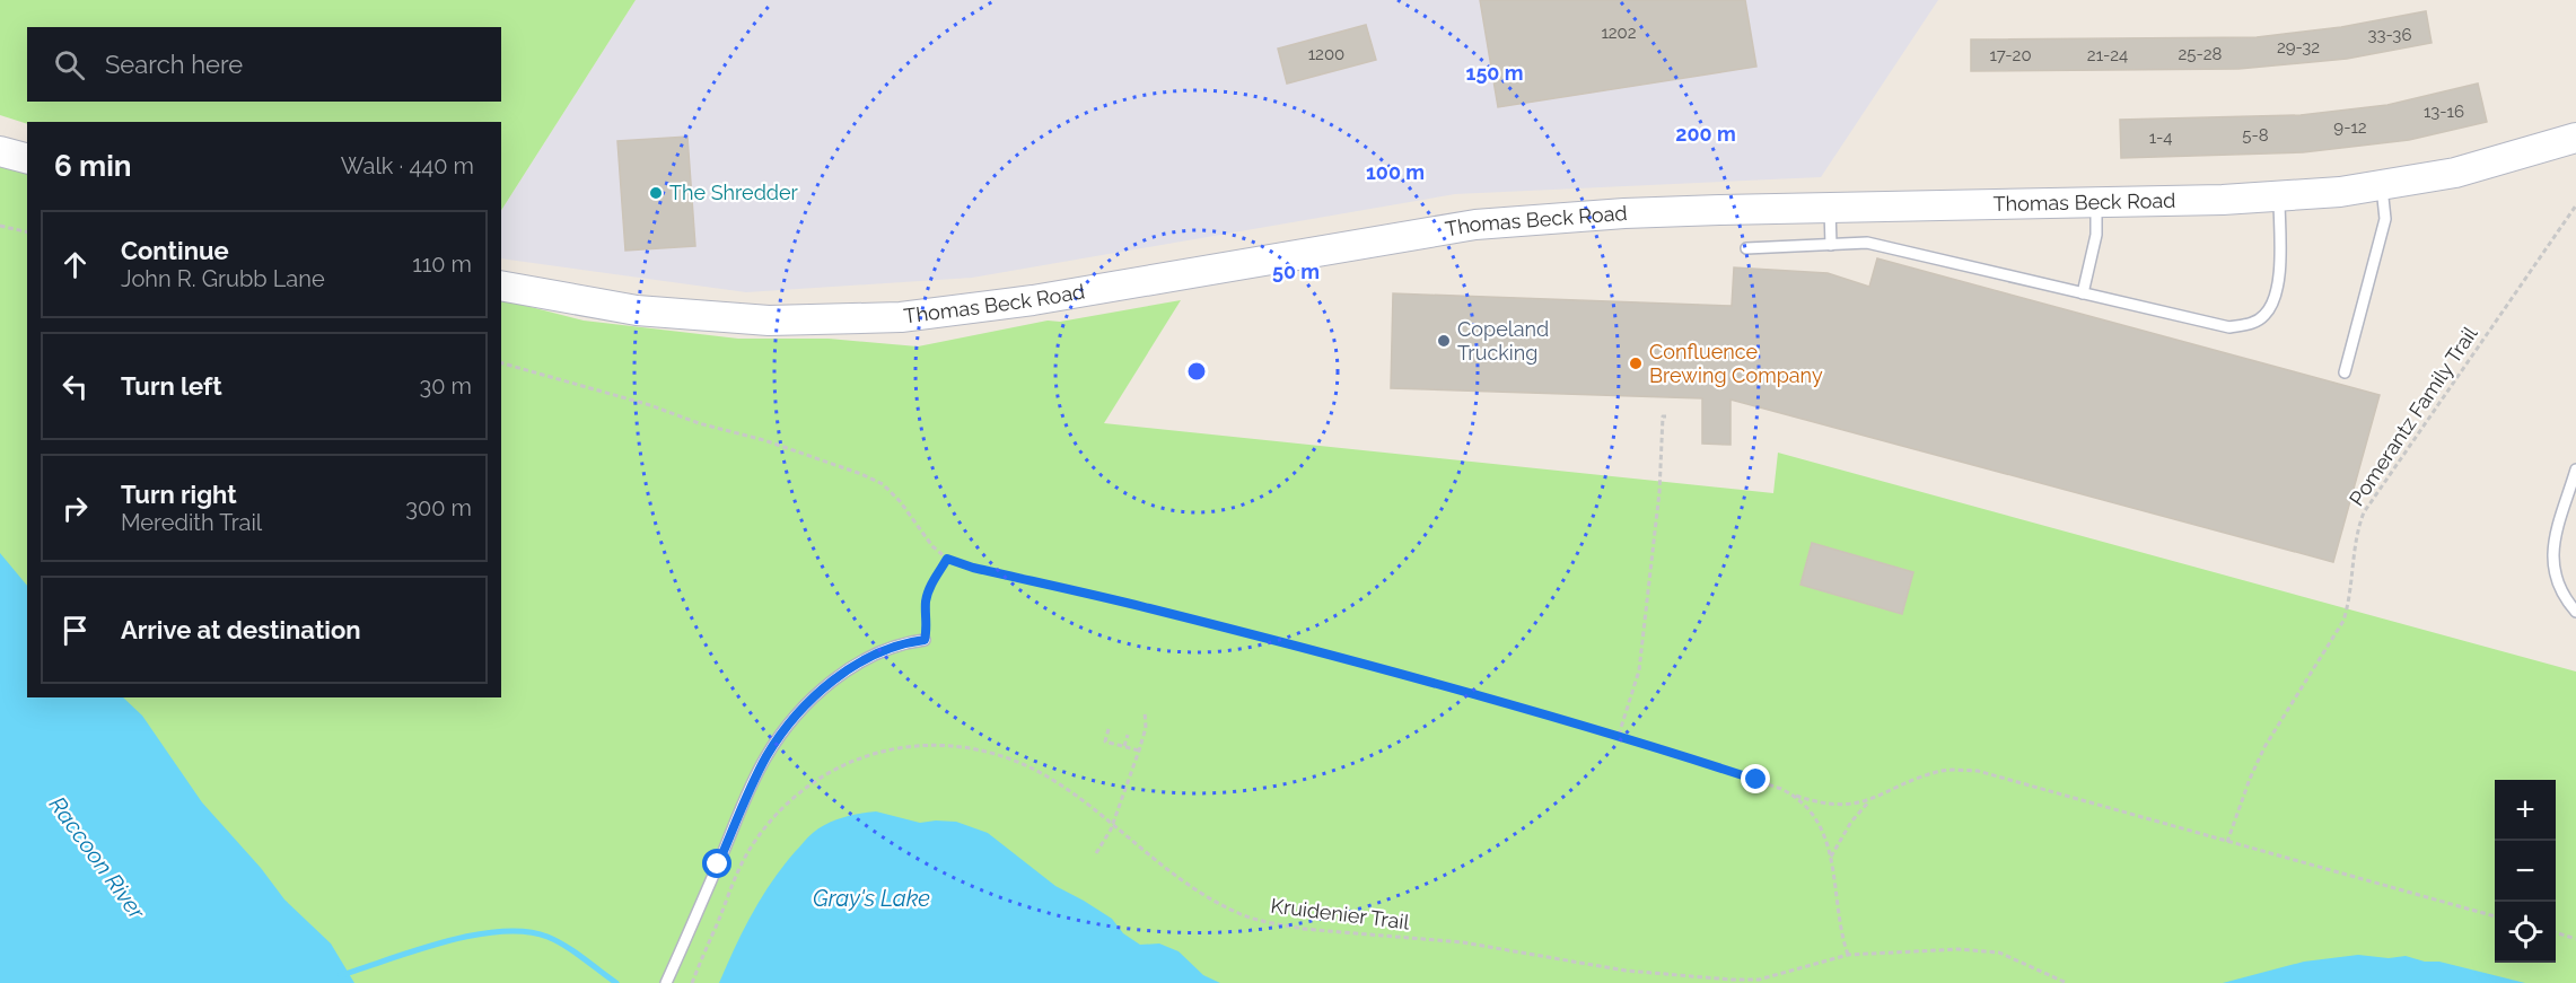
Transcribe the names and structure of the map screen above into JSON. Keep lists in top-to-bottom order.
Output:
{
  "streets": {
    "main road": ["Thomas Beck Road"],
    "path": ["Pomerantz Family Trail", "Kruidenier Trail"]
  },
  "water": ["Raccoon River", "Gray's Lake"],
  "places": ["The Shredder", "Copeland Trucking", "Confluence Brewing Company"],
  "house_numbers": [
    "1202",
    "33-36",
    "29-32",
    "1200",
    "25-28",
    "17-20",
    "21-24",
    "13-16",
    "9-12",
    "5-8",
    "1-4"
  ],
  "page": {
    "search": "Search here",
    "heading": ["6 min", "Walk · 440 m"],
    "list": [
      ["Continue", "John R. Grubb Lane", "110 m"],
      ["Turn left", "30 m"],
      ["Turn right", "Meredith Trail", "300 m"],
      "Arrive at destination"
    ],
    "map_buttons": ["+", "−"]
  },
  "rings": [
    "150 m",
    "200 m",
    "100 m",
    "50 m"
  ]
}
